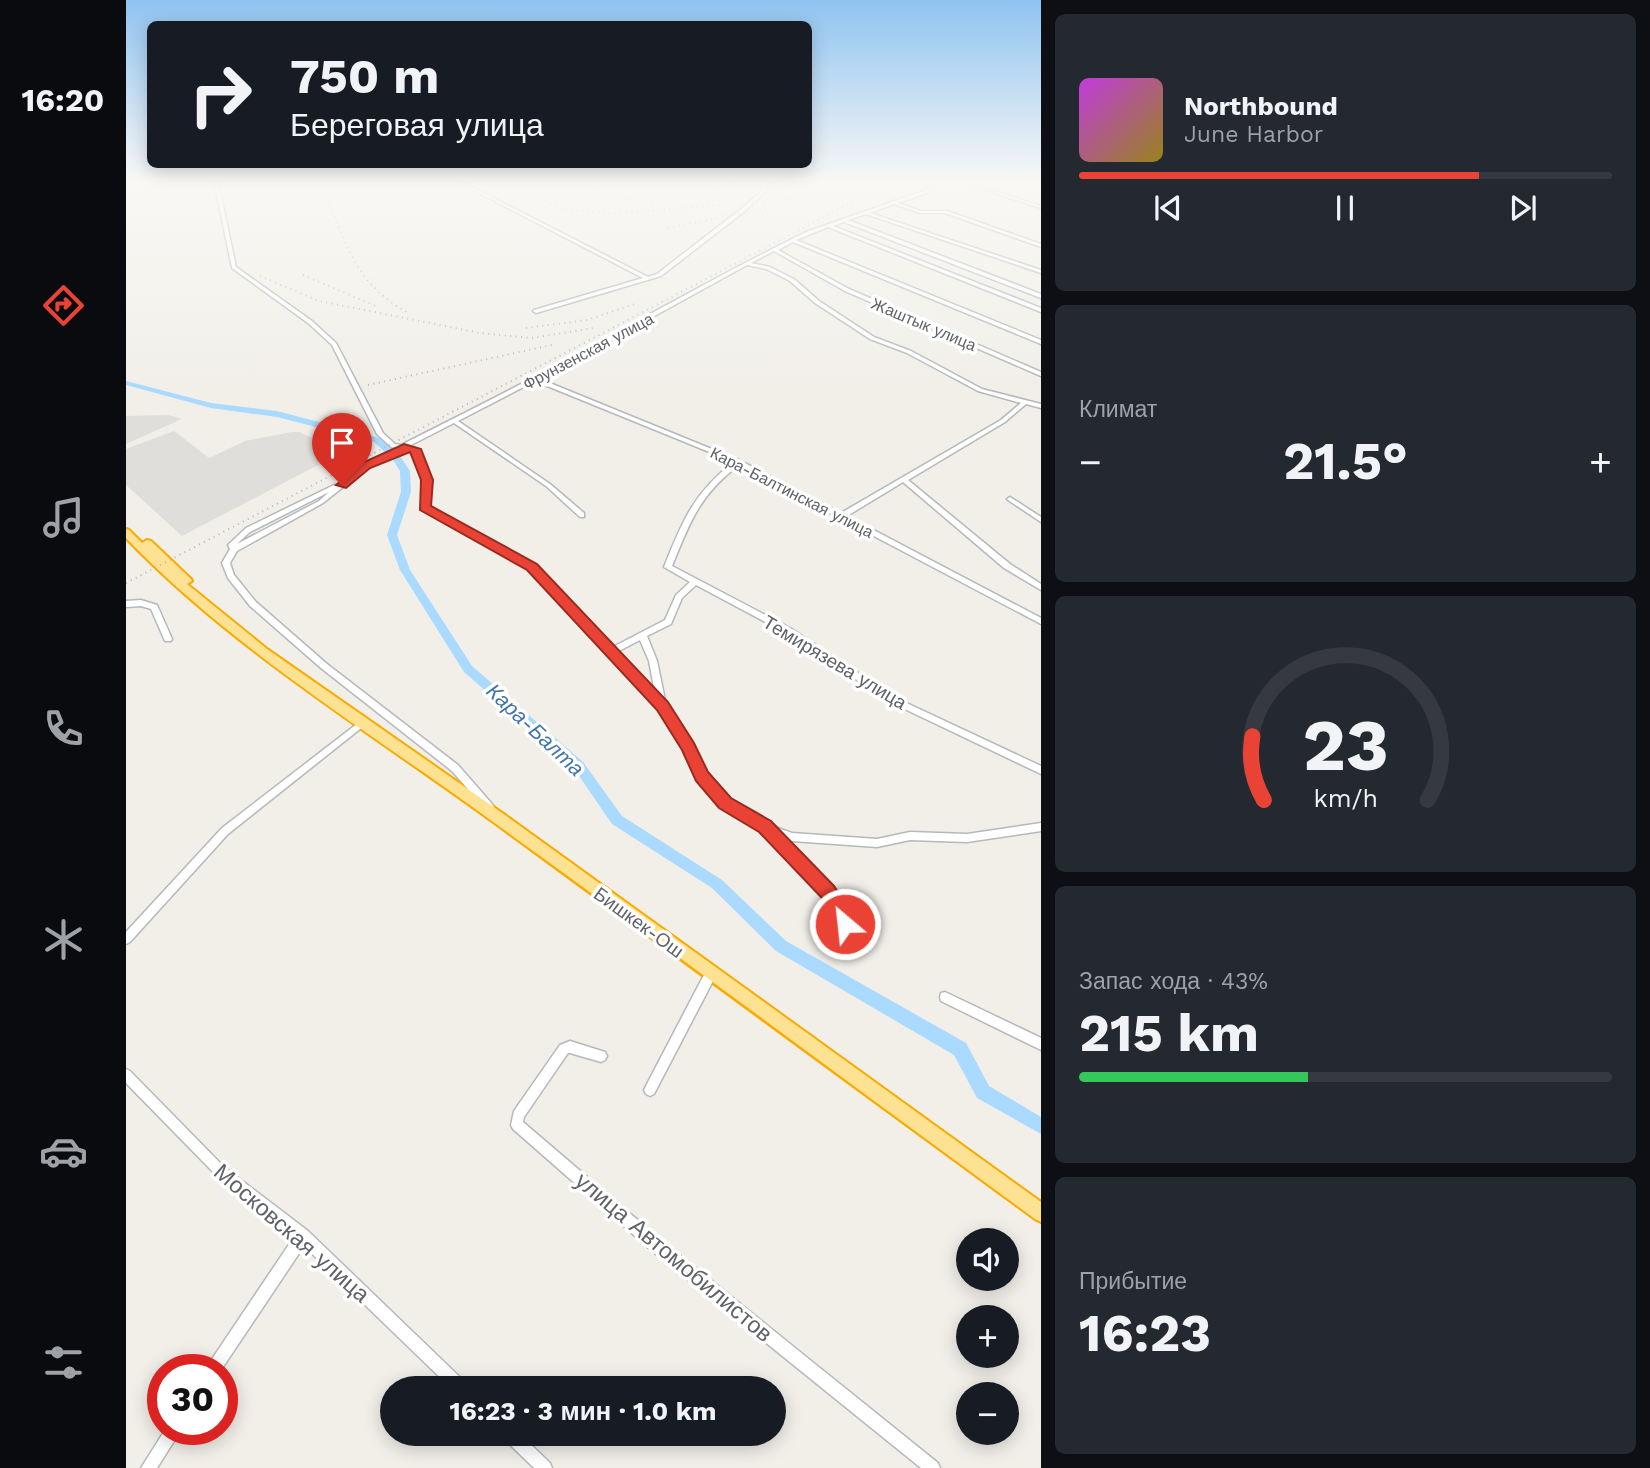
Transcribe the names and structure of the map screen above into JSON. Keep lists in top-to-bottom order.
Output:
{
  "streets": {
    "highway": ["Бишкек-Ош"],
    "street": [
      "Жаштык улица",
      "Фрунзенская улица",
      "Кара-Балтинская улица",
      "Темирязева улица",
      "Московская улица",
      "улица Автомобилистов"
    ]
  },
  "crossings": [
    ["Фрунзенская улица", "Кара-Балтинская улица"],
    ["Фрунзенская улица", "Бишкек-Ош"],
    ["Кара-Балтинская улица", "Темирязева улица"]
  ],
  "water": ["Кара-Балта"],
  "page": {
    "tabs": "16:20",
    "turn": ["750 m", "Береговая улица"],
    "song": ["Northbound", "June Harbor"],
    "tile": [
      "Климат",
      ["Запас хода · 43%", "215 km"],
      ["Прибытие", "16:23"]
    ],
    "heat": ["−", "21.5°", "+"],
    "map_buttons": ["+", "−"],
    "limit": "30",
    "trip": "16:23 · 3 мин · 1.0 km",
    "gauge": ["23", "km/h"]
  }
}
